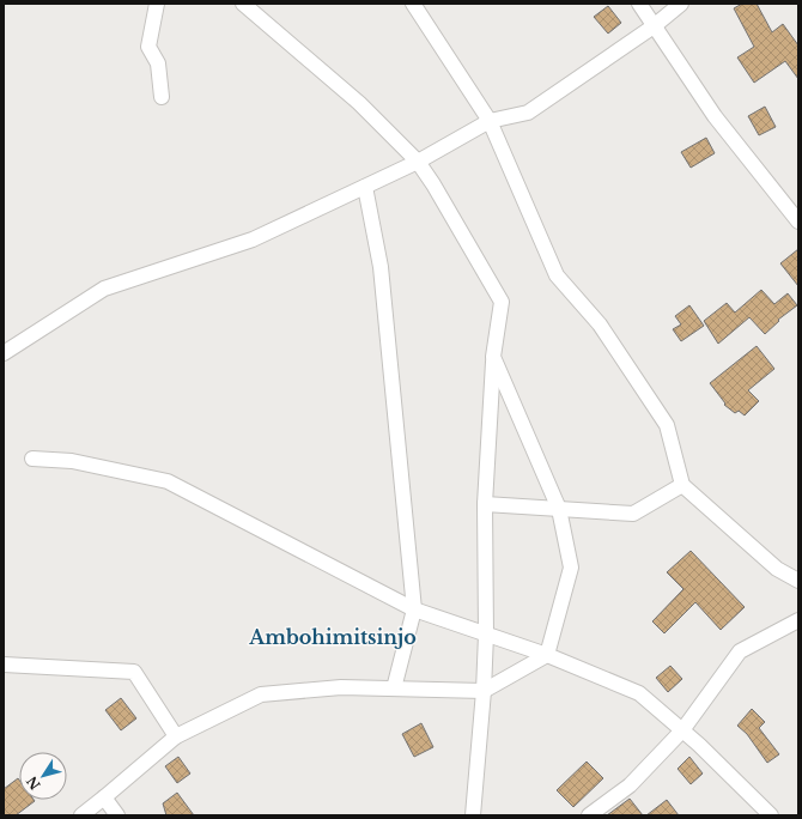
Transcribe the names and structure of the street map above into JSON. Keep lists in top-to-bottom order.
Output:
{
  "districts": ["Ambohimitsinjo"],
  "north": "bottom left"
}
